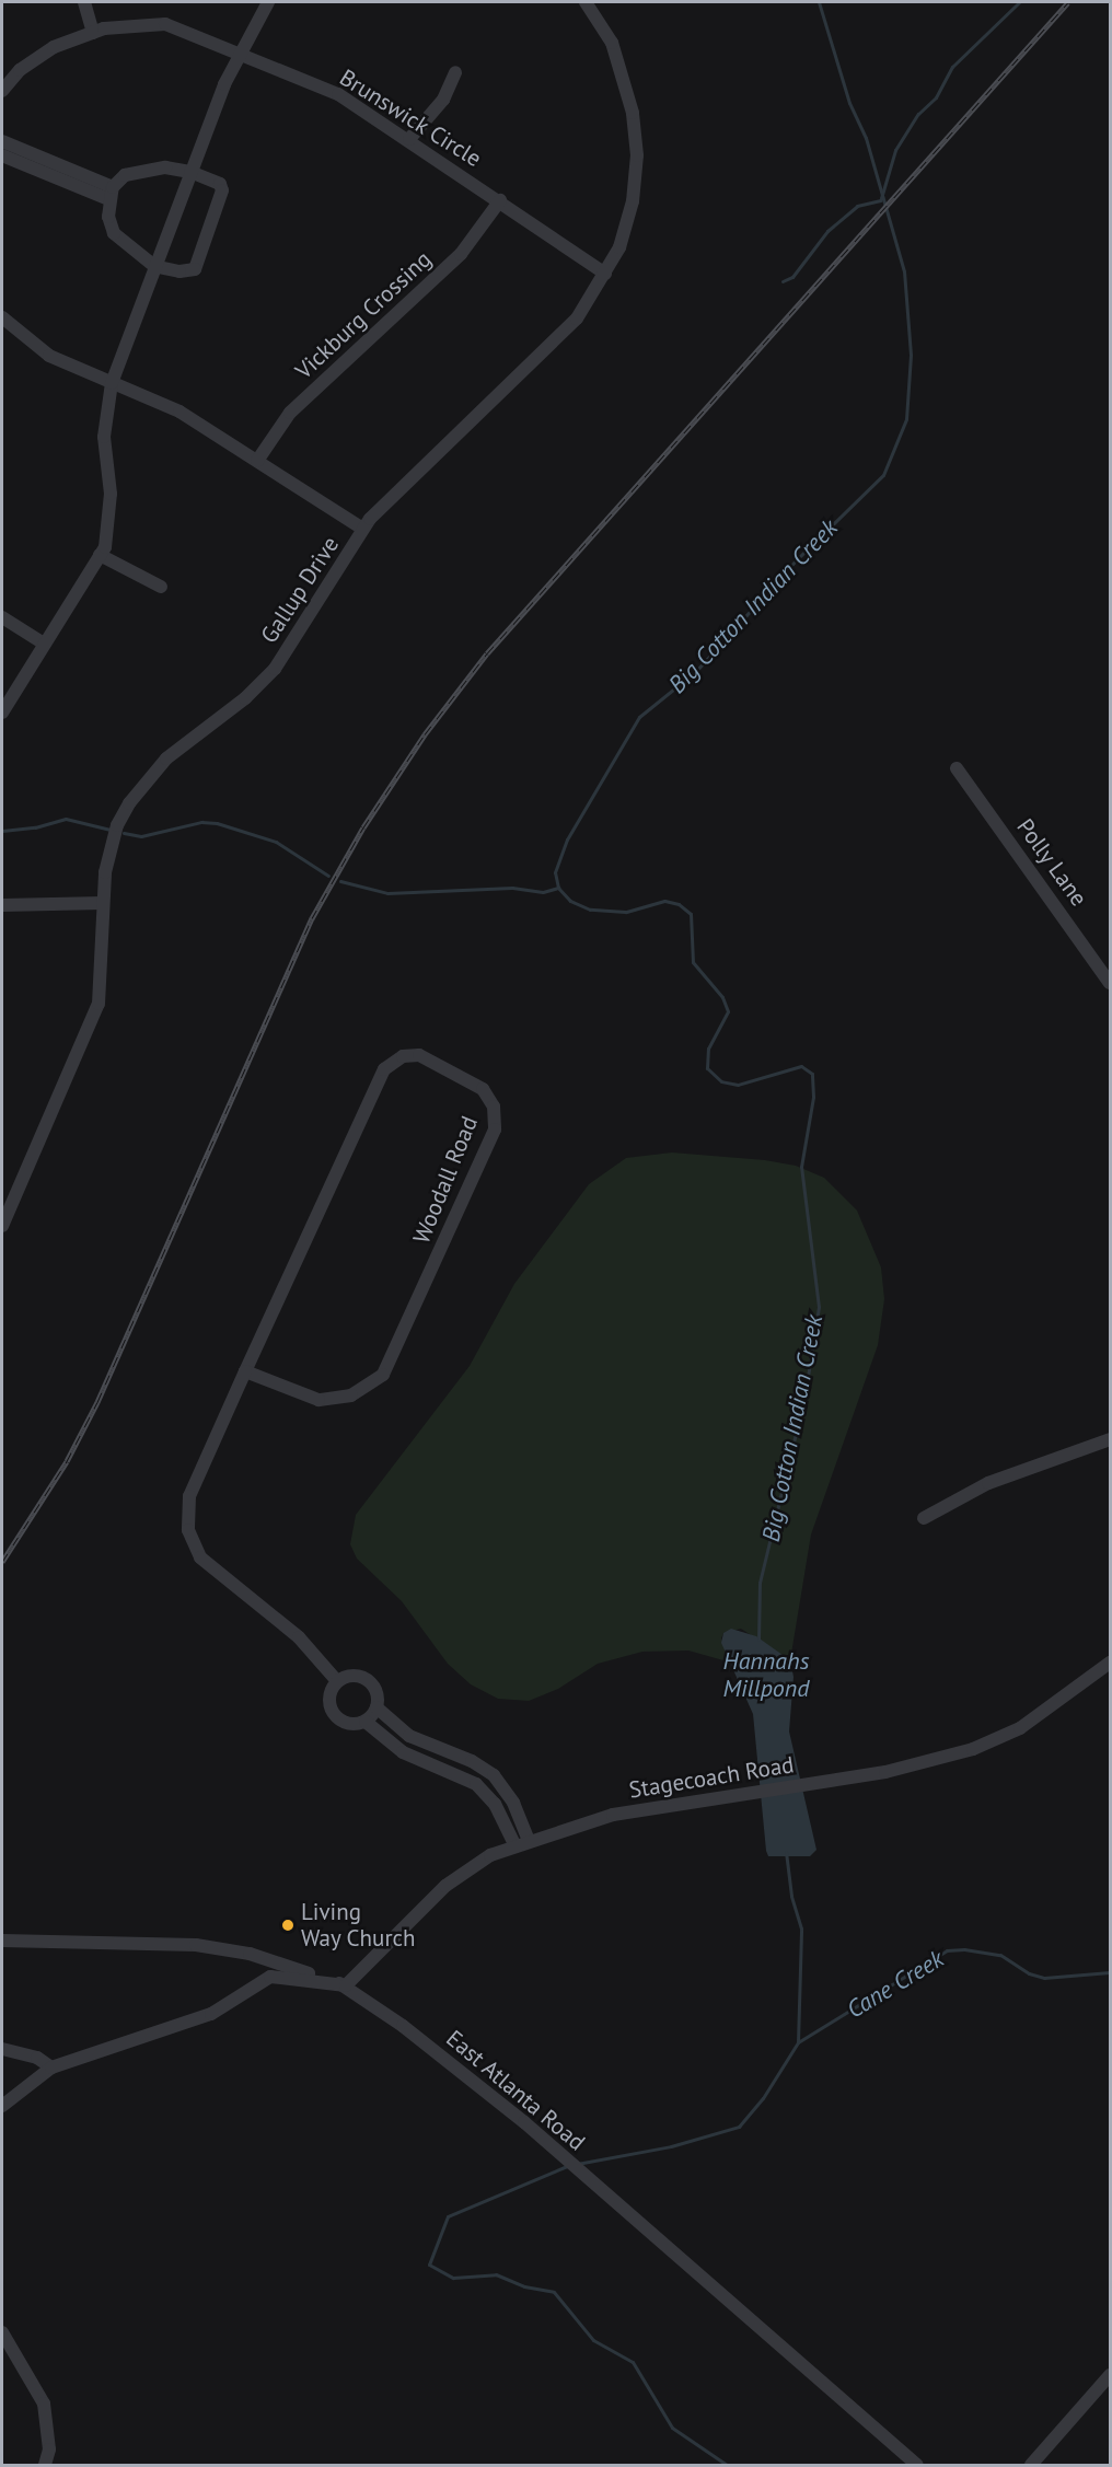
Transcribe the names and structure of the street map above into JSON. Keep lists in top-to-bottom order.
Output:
{
  "streets": {
    "street": [
      "Brunswick Circle",
      "Vickburg Crossing",
      "Gallup Drive",
      "Polly Lane",
      "Woodall Road",
      "Stagecoach Road",
      "East Atlanta Road"
    ]
  },
  "crossings": [
    ["Brunswick Circle", "Vickburg Crossing"],
    ["Brunswick Circle", "Gallup Drive"],
    ["Stagecoach Road", "East Atlanta Road"]
  ],
  "water": ["Big Cotton Indian Creek", "Hannahs Millpond", "Cane Creek"],
  "places": ["Living Way Church"]
}
